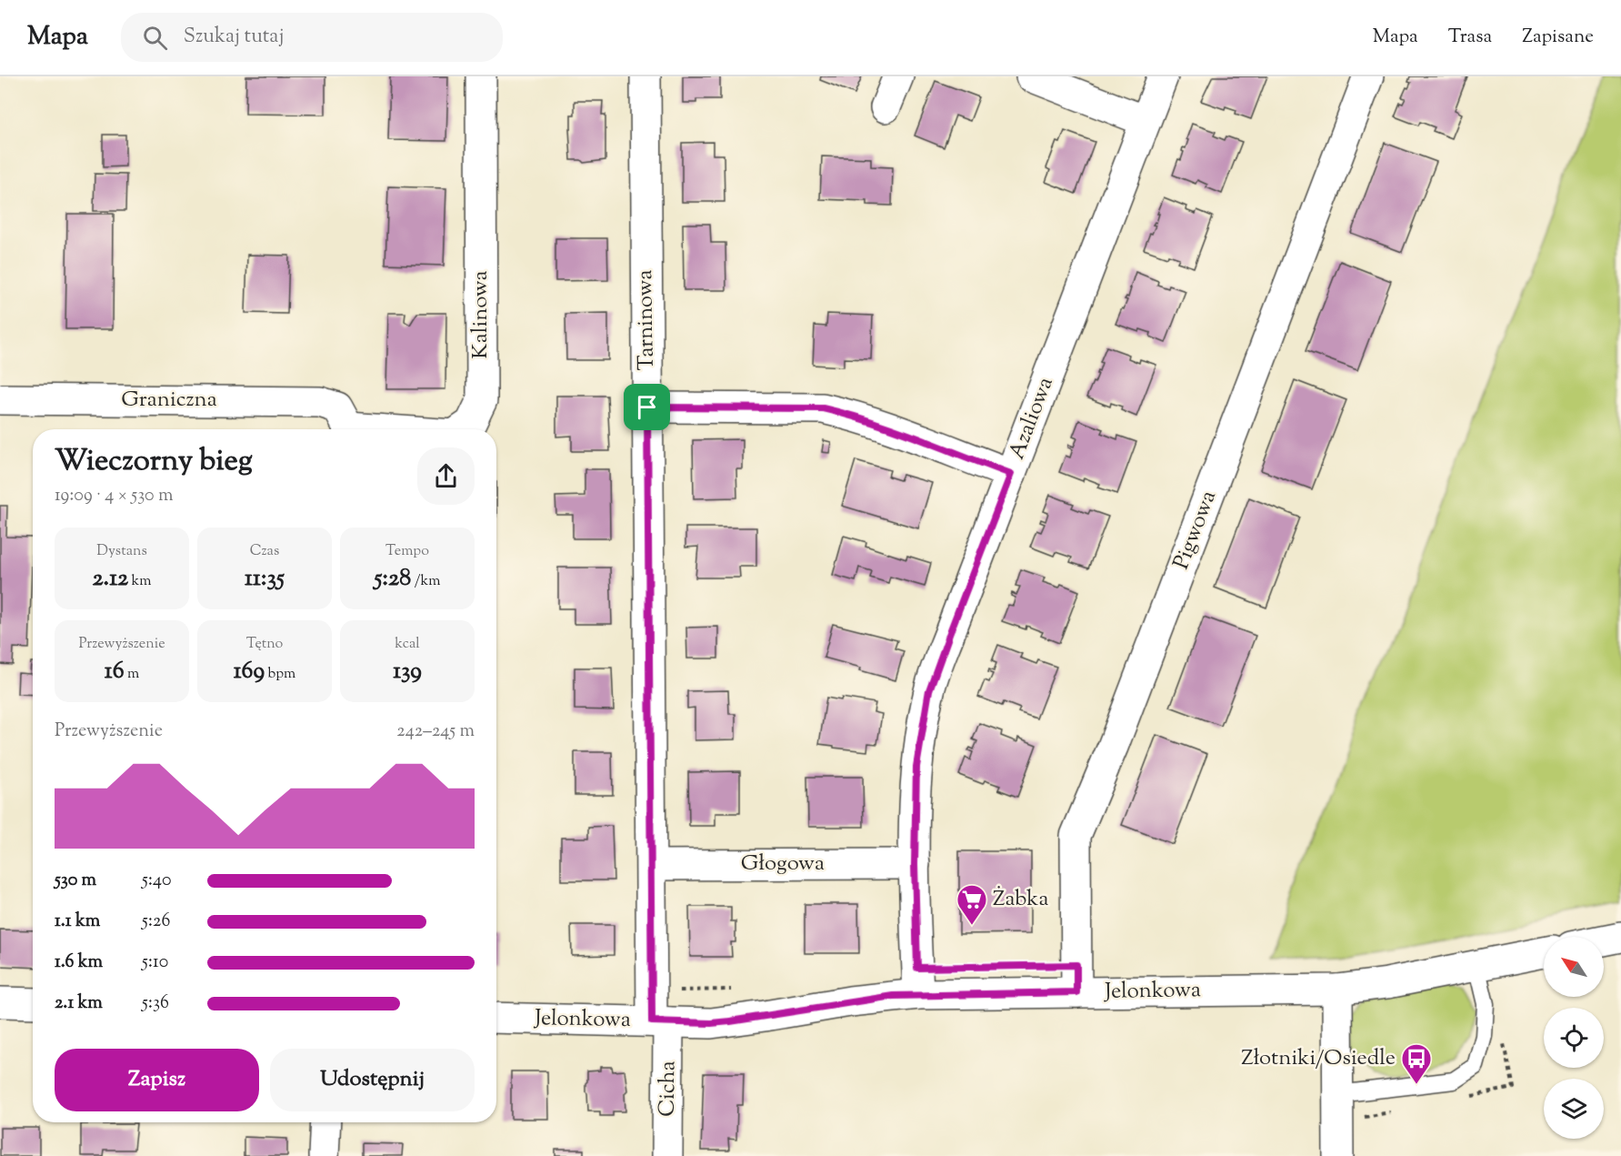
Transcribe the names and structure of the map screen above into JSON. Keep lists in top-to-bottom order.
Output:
{
  "streets": {
    "street": [
      "Kalinowa",
      "Tarninowa",
      "Graniczna",
      "Azaliowa",
      "Pigwowa",
      "Głogowa",
      "Jelonkowa",
      "Cicha"
    ]
  },
  "crossings": [
    ["Kalinowa", "Graniczna"],
    ["Tarninowa", "Głogowa"],
    ["Tarninowa", "Jelonkowa"],
    ["Tarninowa", "Cicha"],
    ["Azaliowa", "Głogowa"],
    ["Azaliowa", "Jelonkowa"],
    ["Pigwowa", "Jelonkowa"],
    ["Jelonkowa", "Cicha"]
  ],
  "places": {
    "supermarket": ["Żabka"],
    "bus stop": ["Złotniki/Osiedle"]
  },
  "north": "top left",
  "page": {
    "header": "Mapa",
    "search": "Szukaj tutaj",
    "nav": ["Mapa", "Trasa", "Zapisane"],
    "heading": ["Wieczorny bieg", "19:09 · 4 × 530 m"],
    "stats": [
      ["Dystans", "2.12 km"],
      ["Czas", "11:35"],
      ["Tempo", "5:28 /km"],
      ["Przewyższenie", "16 m"],
      ["Tętno", "169 bpm"],
      ["kcal", "139"]
    ],
    "chart": ["Przewyższenie", "242–245 m"],
    "list": [
      {
        "name": "530 m",
        "note": "5:40"
      },
      {
        "name": "1.1 km",
        "note": "5:26"
      },
      {
        "name": "1.6 km",
        "note": "5:10"
      },
      {
        "name": "2.1 km",
        "note": "5:36"
      }
    ],
    "buttons": ["Zapisz", "Udostępnij"]
  }
}
